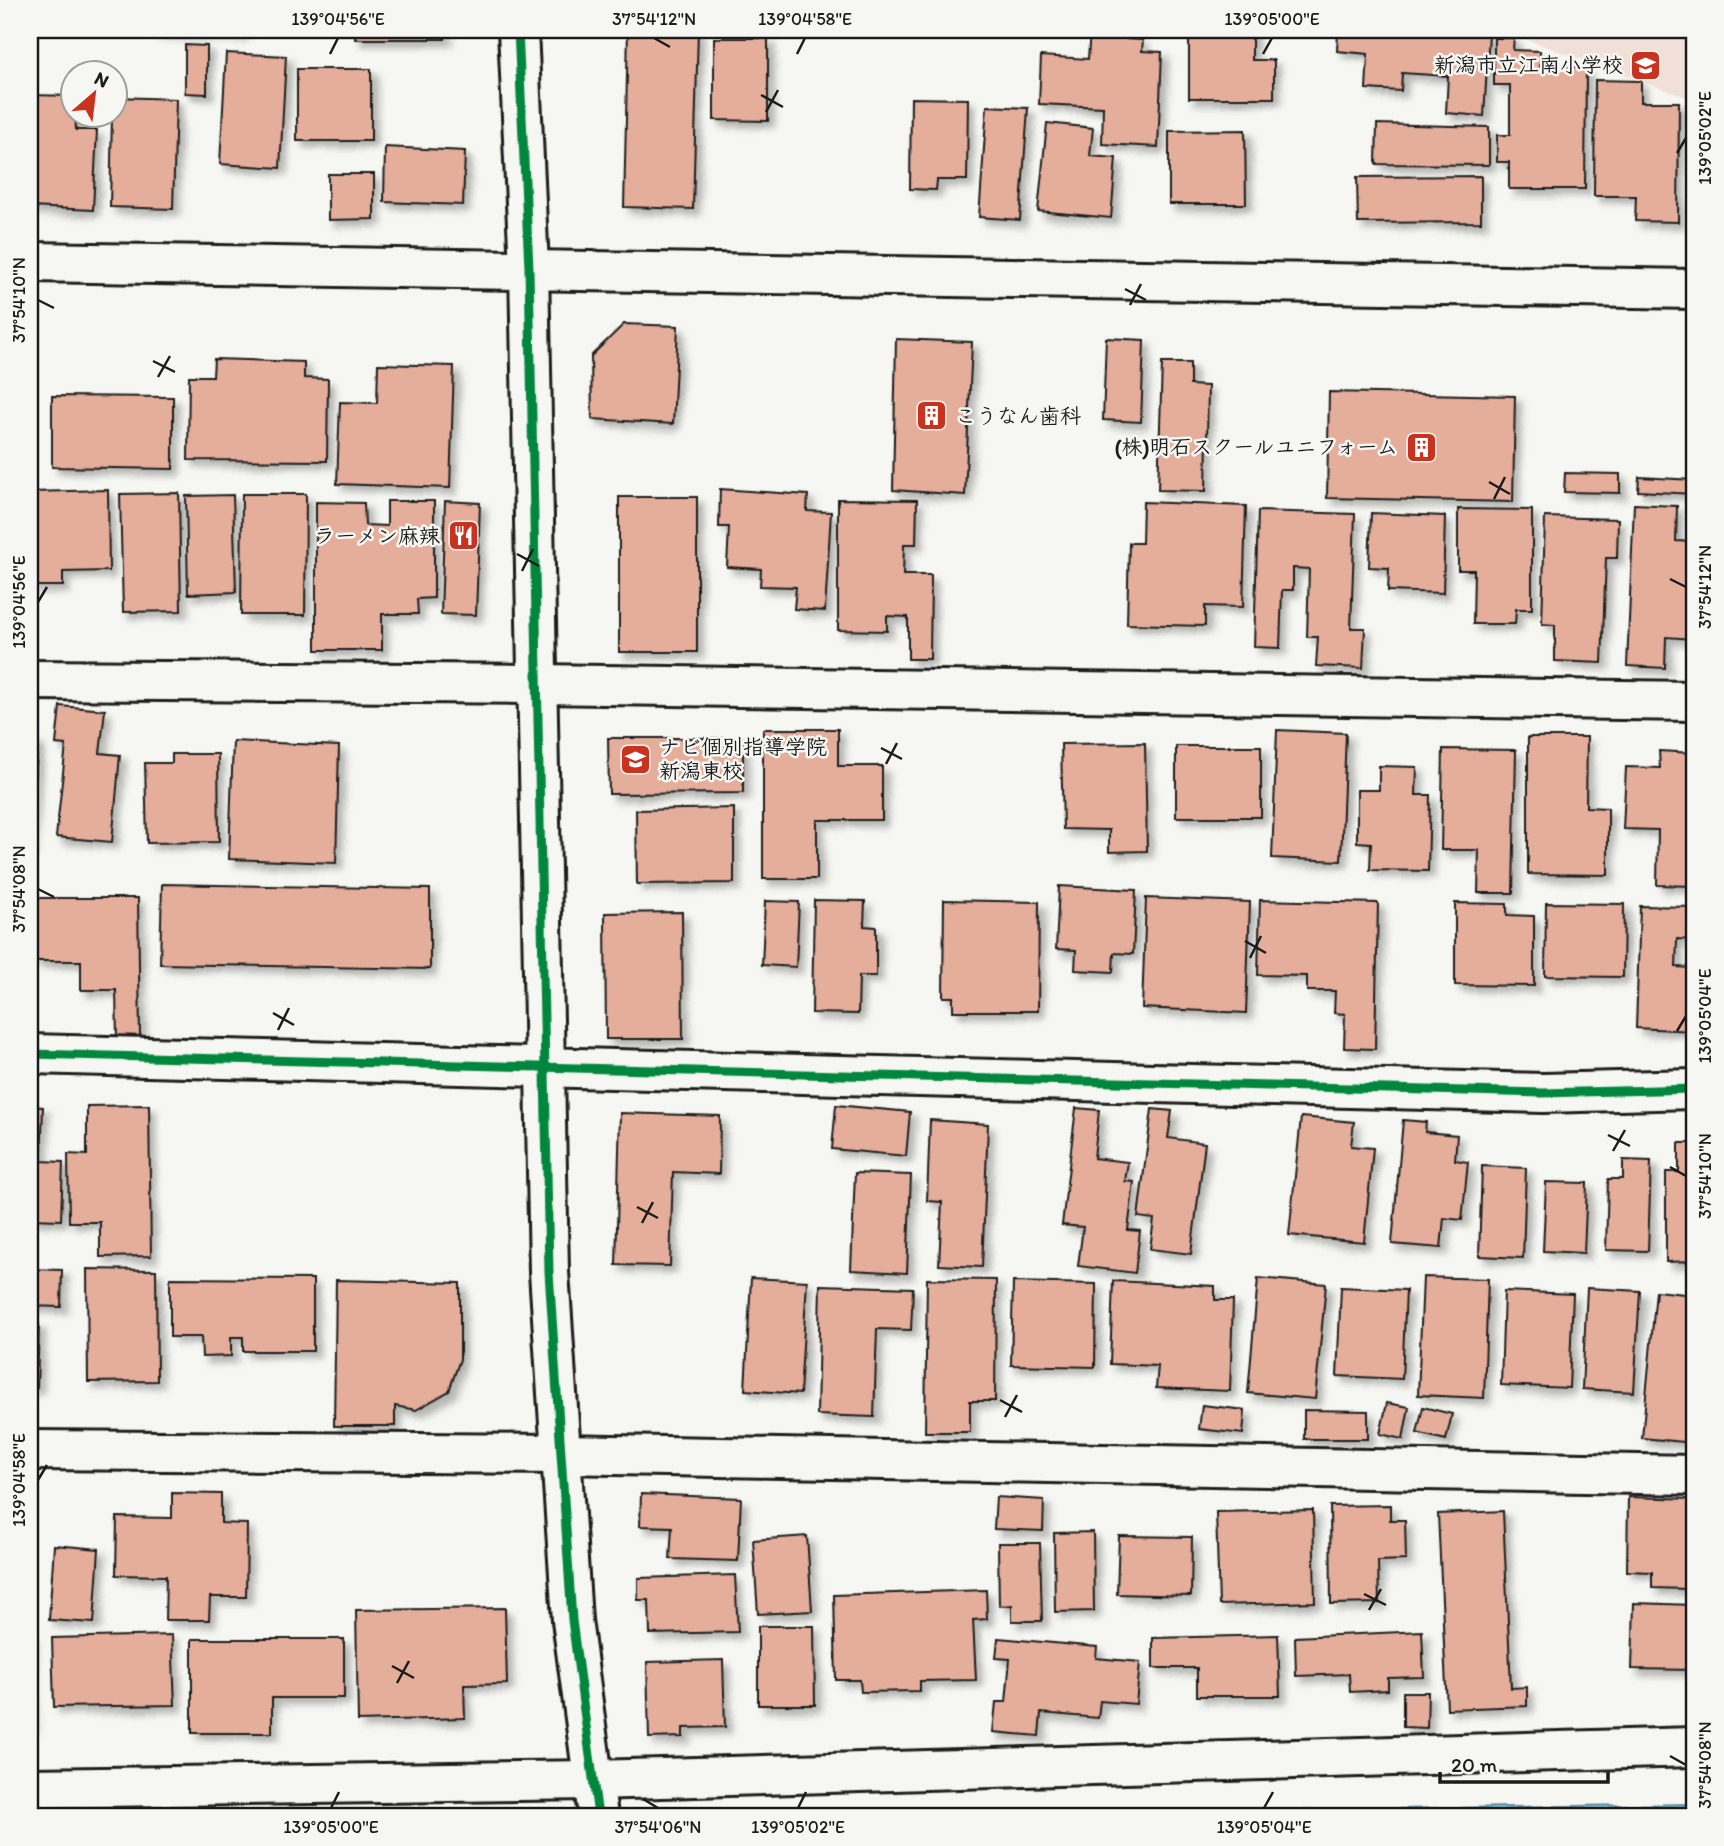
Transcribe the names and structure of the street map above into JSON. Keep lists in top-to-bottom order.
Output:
{
  "places": {
    "school or university": ["新潟市立江南小学校", "ナビ個別指導学院 新潟東校"],
    "building": ["こうなん歯科", "(株)明石スクールユニフォーム"],
    "restaurant": ["ラーメン麻辣"]
  },
  "scale_bar": "20 m",
  "north": "top right",
  "coordinates": [
    "139°04'56\"E",
    "37°54'12\"N",
    "139°04'58\"E",
    "139°05'00\"E",
    "139°05'02\"E",
    "37°54'10\"N",
    "37°54'08\"N",
    "139°05'04\"E",
    "37°54'06\"N"
  ]
}
